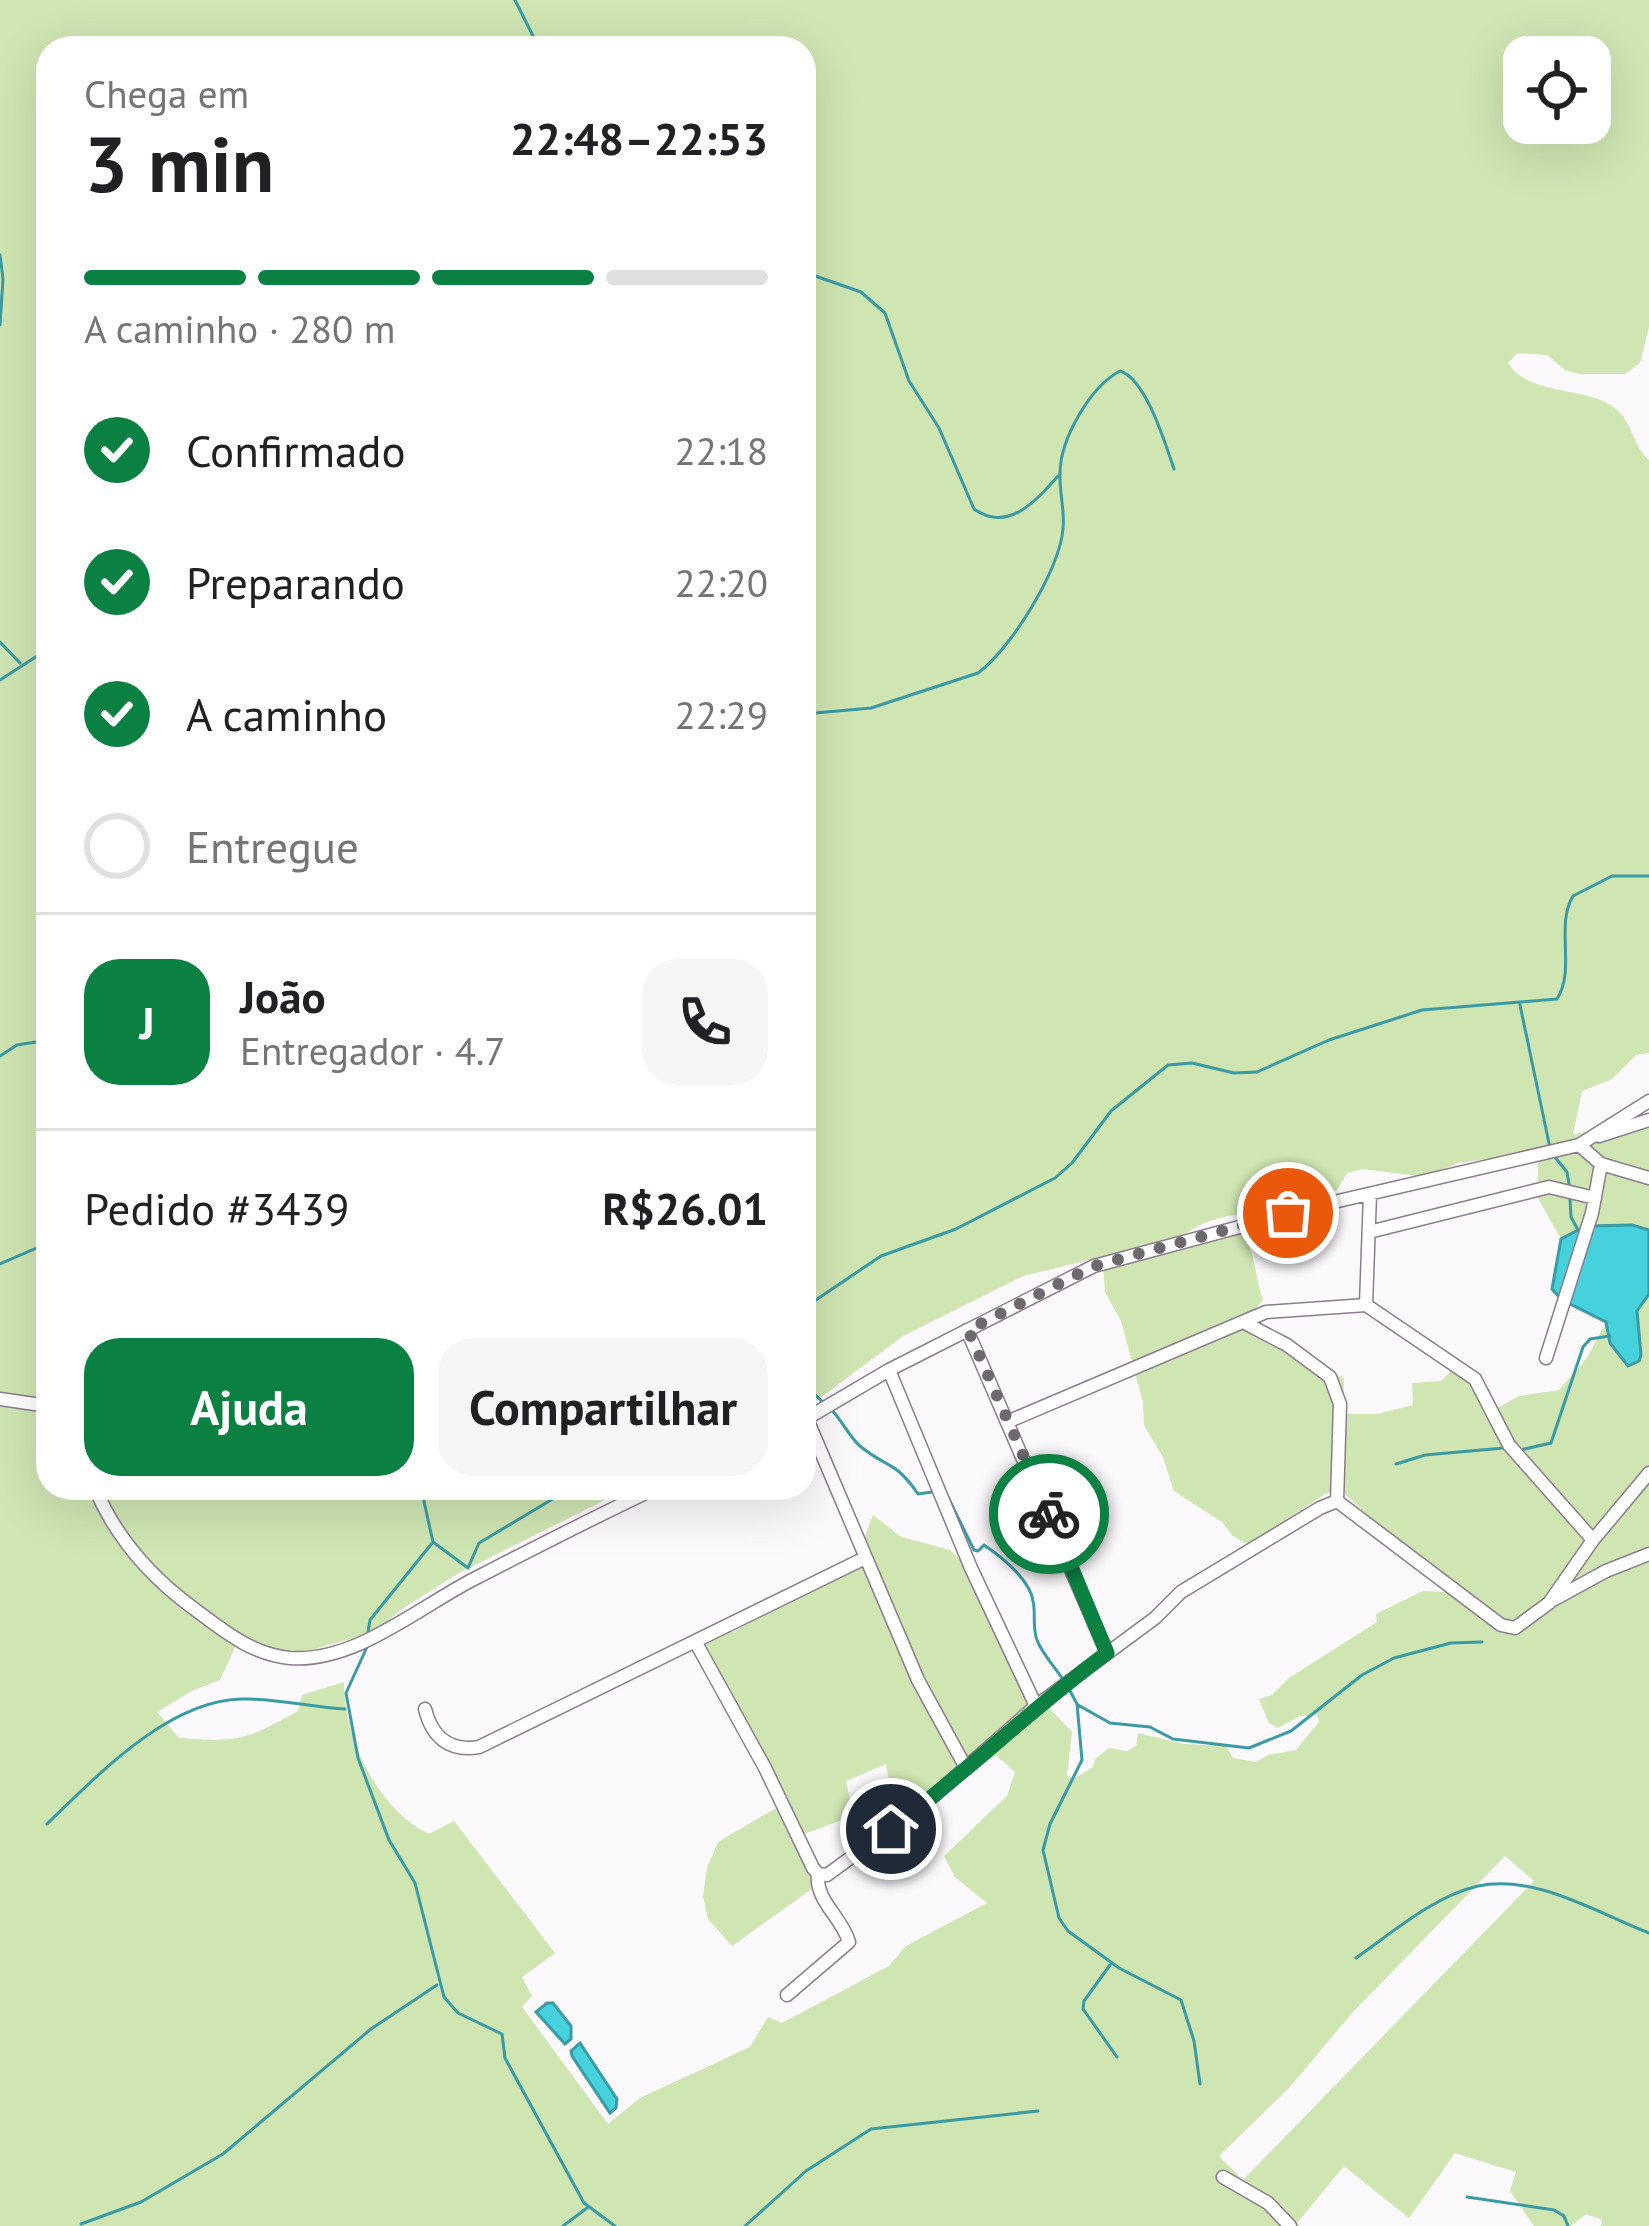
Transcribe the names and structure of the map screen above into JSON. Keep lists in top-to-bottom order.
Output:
{
  "page": {
    "heading": ["3 min", "Chega em", "22:48–22:53"],
    "panel": [
      "João",
      "Entregador · 4.7",
      "Pedido #3439",
      "R$26.01"
    ],
    "bar": "A caminho · 280 m",
    "list": [
      ["Confirmado", "22:18"],
      ["Preparando", "22:20"],
      ["A caminho", "22:29"],
      "Entregue"
    ],
    "round": "J",
    "buttons": ["Ajuda", "Compartilhar"]
  }
}
